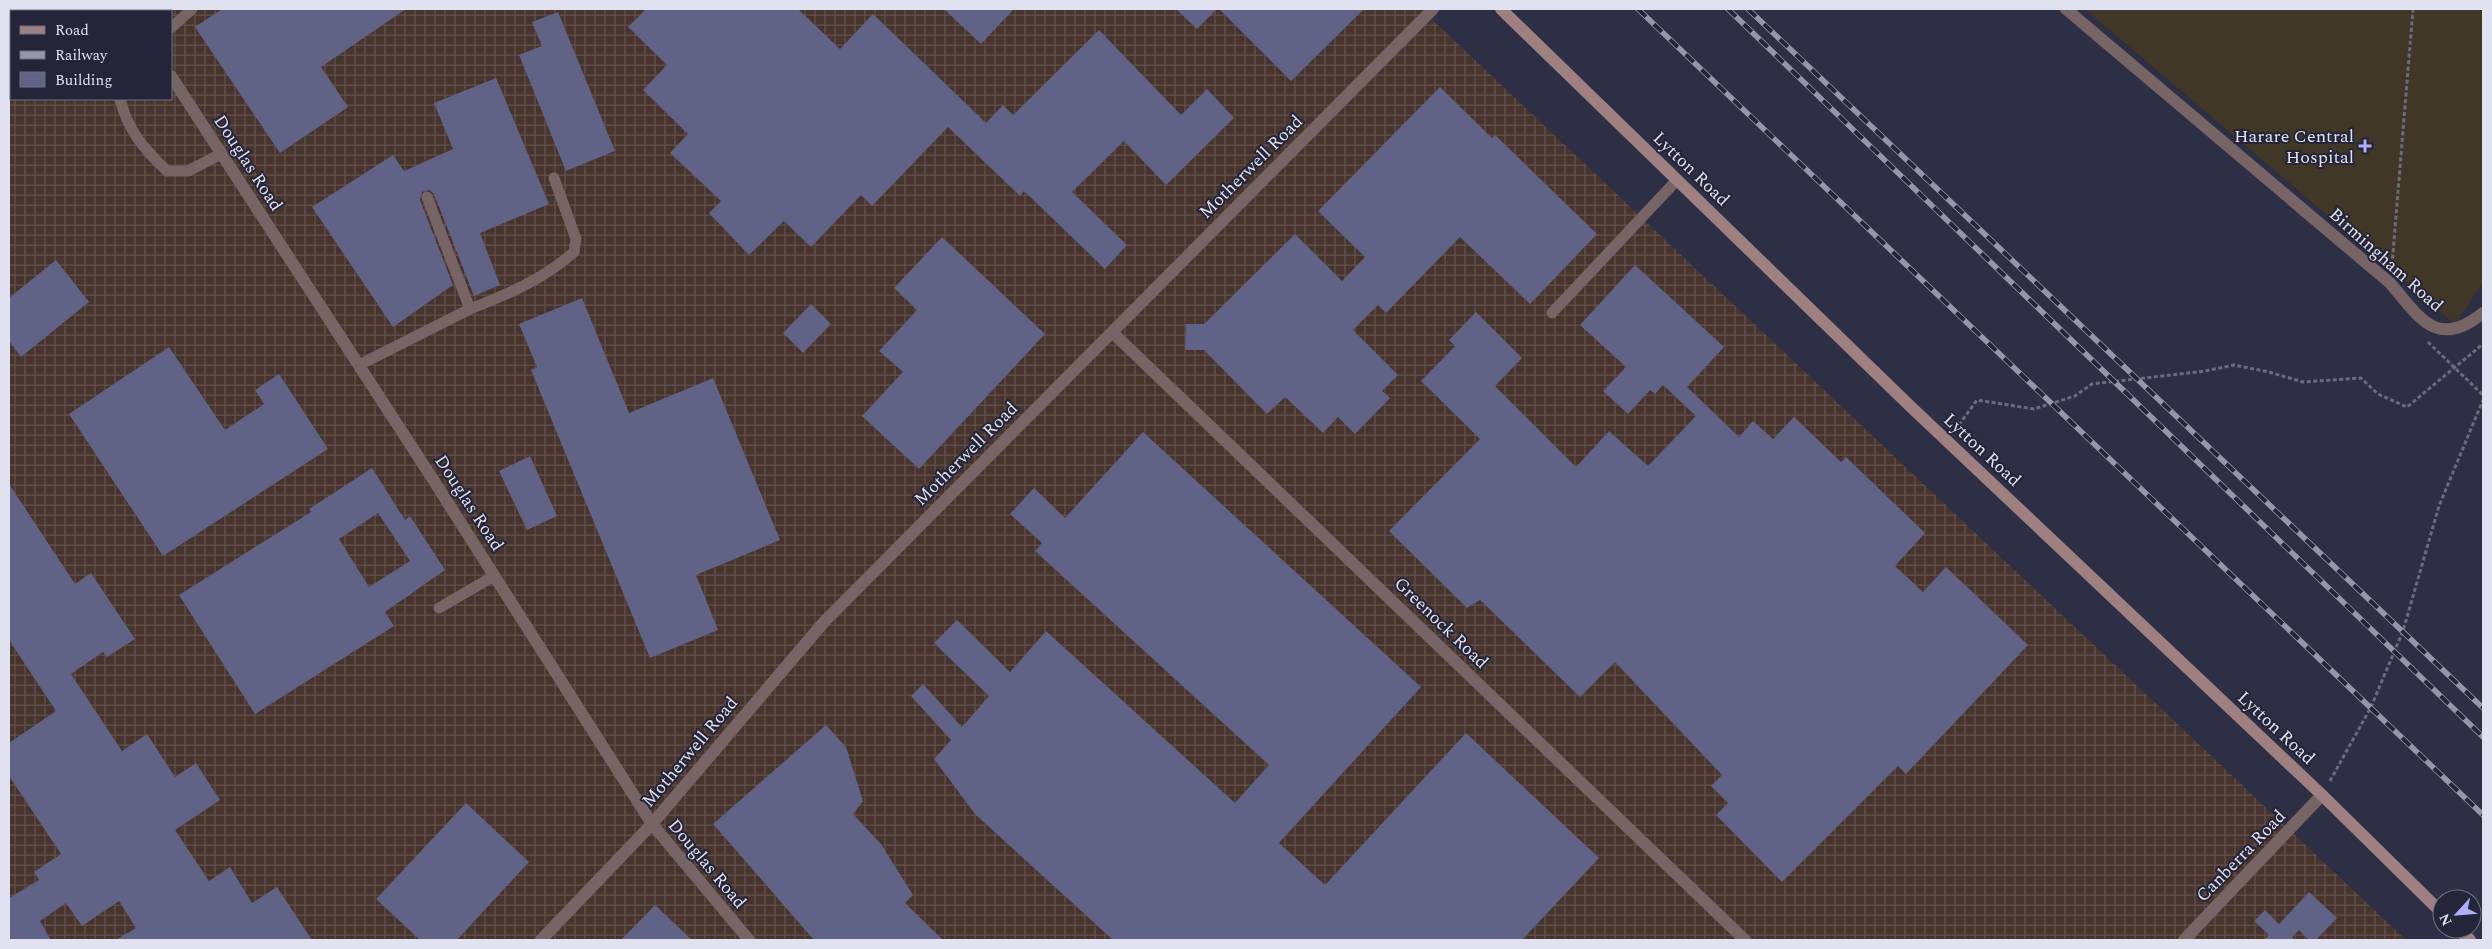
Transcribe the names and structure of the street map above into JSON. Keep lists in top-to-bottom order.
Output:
{
  "streets": {
    "main road": ["Lytton Road"],
    "street": [
      "Douglas Road",
      "Motherwell Road",
      "Birmingham Road",
      "Greenock Road",
      "Canberra Road"
    ]
  },
  "crossings": [
    ["Douglas Road", "Motherwell Road"],
    ["Motherwell Road", "Greenock Road"],
    ["Lytton Road", "Canberra Road"]
  ],
  "places": {
    "health": ["Harare Central Hospital"]
  },
  "legend": ["Road", "Railway", "Building"],
  "north": "bottom left"
}
